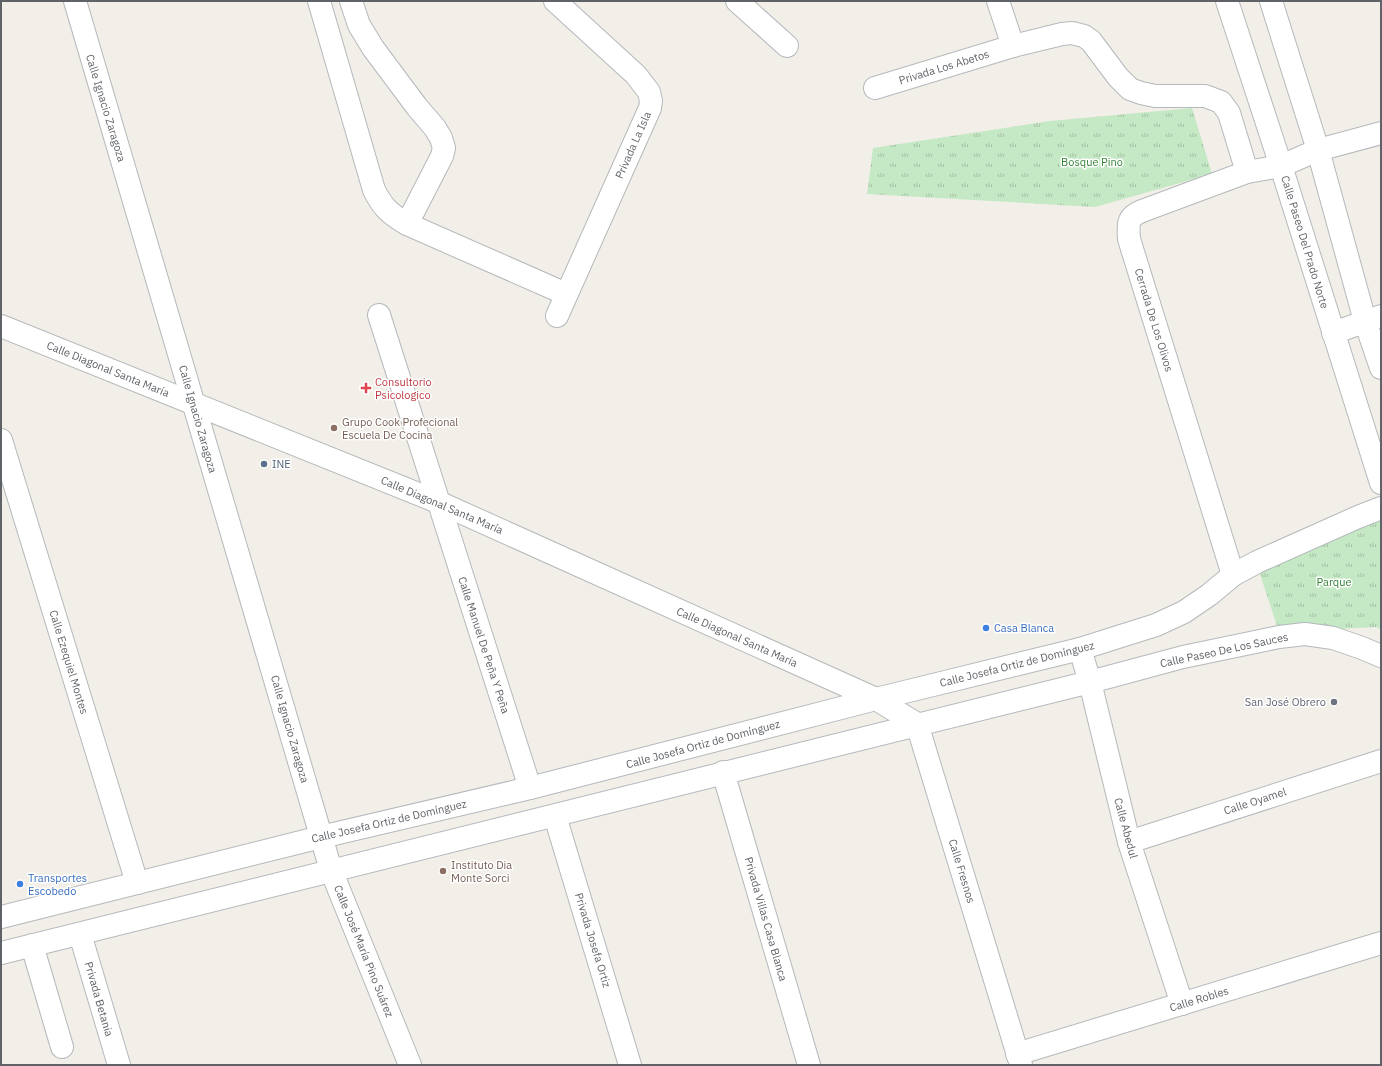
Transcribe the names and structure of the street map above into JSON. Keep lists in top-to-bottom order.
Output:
{
  "streets": {
    "street": [
      "Privada Los Abetos",
      "Calle Ignacio Zaragoza",
      "Privada La Isla",
      "Calle Paseo Del Prado Norte",
      "Cerrada De Los Olivos",
      "Calle Diagonal Santa María",
      "Calle Manuel De Peña Y Peña",
      "Calle Paseo De Los Sauces",
      "Calle Ezequiel Montes",
      "Calle Josefa Ortiz de Domínguez",
      "Calle Oyamel",
      "Calle Abedul",
      "Calle Fresnos",
      "Privada Villas Casa Blanca",
      "Privada Josefa Ortiz",
      "Calle José María Pino Suárez",
      "Privada Betania",
      "Calle Robles"
    ]
  },
  "crossings": [
    ["Privada Los Abetos", "Cerrada De Los Olivos"],
    ["Calle Ignacio Zaragoza", "Calle Diagonal Santa María"],
    ["Calle Ignacio Zaragoza", "Calle Josefa Ortiz de Domínguez"],
    ["Calle Ignacio Zaragoza", "Calle José María Pino Suárez"],
    ["Calle Paseo Del Prado Norte", "Cerrada De Los Olivos"],
    ["Cerrada De Los Olivos", "Calle Josefa Ortiz de Domínguez"],
    ["Calle Diagonal Santa María", "Calle Manuel De Peña Y Peña"],
    ["Calle Diagonal Santa María", "Calle Josefa Ortiz de Domínguez"],
    ["Calle Manuel De Peña Y Peña", "Calle Josefa Ortiz de Domínguez"],
    ["Calle Paseo De Los Sauces", "Calle Abedul"],
    ["Calle Ezequiel Montes", "Calle Josefa Ortiz de Domínguez"],
    ["Calle Josefa Ortiz de Domínguez", "Calle Abedul"],
    ["Calle Josefa Ortiz de Domínguez", "Calle José María Pino Suárez"],
    ["Calle Oyamel", "Calle Abedul"],
    ["Calle Abedul", "Calle Robles"],
    ["Calle Fresnos", "Calle Robles"]
  ],
  "parks": ["Bosque Pino", "Parque"],
  "places": {
    "health": ["Consultorio Psicologico"],
    "other": [
      "Grupo Cook Profecional Escuela De Cocina",
      "INE",
      "Casa Blanca",
      "San José Obrero",
      "Instituto Dia Monte Sorci",
      "Transportes Escobedo"
    ]
  }
}
